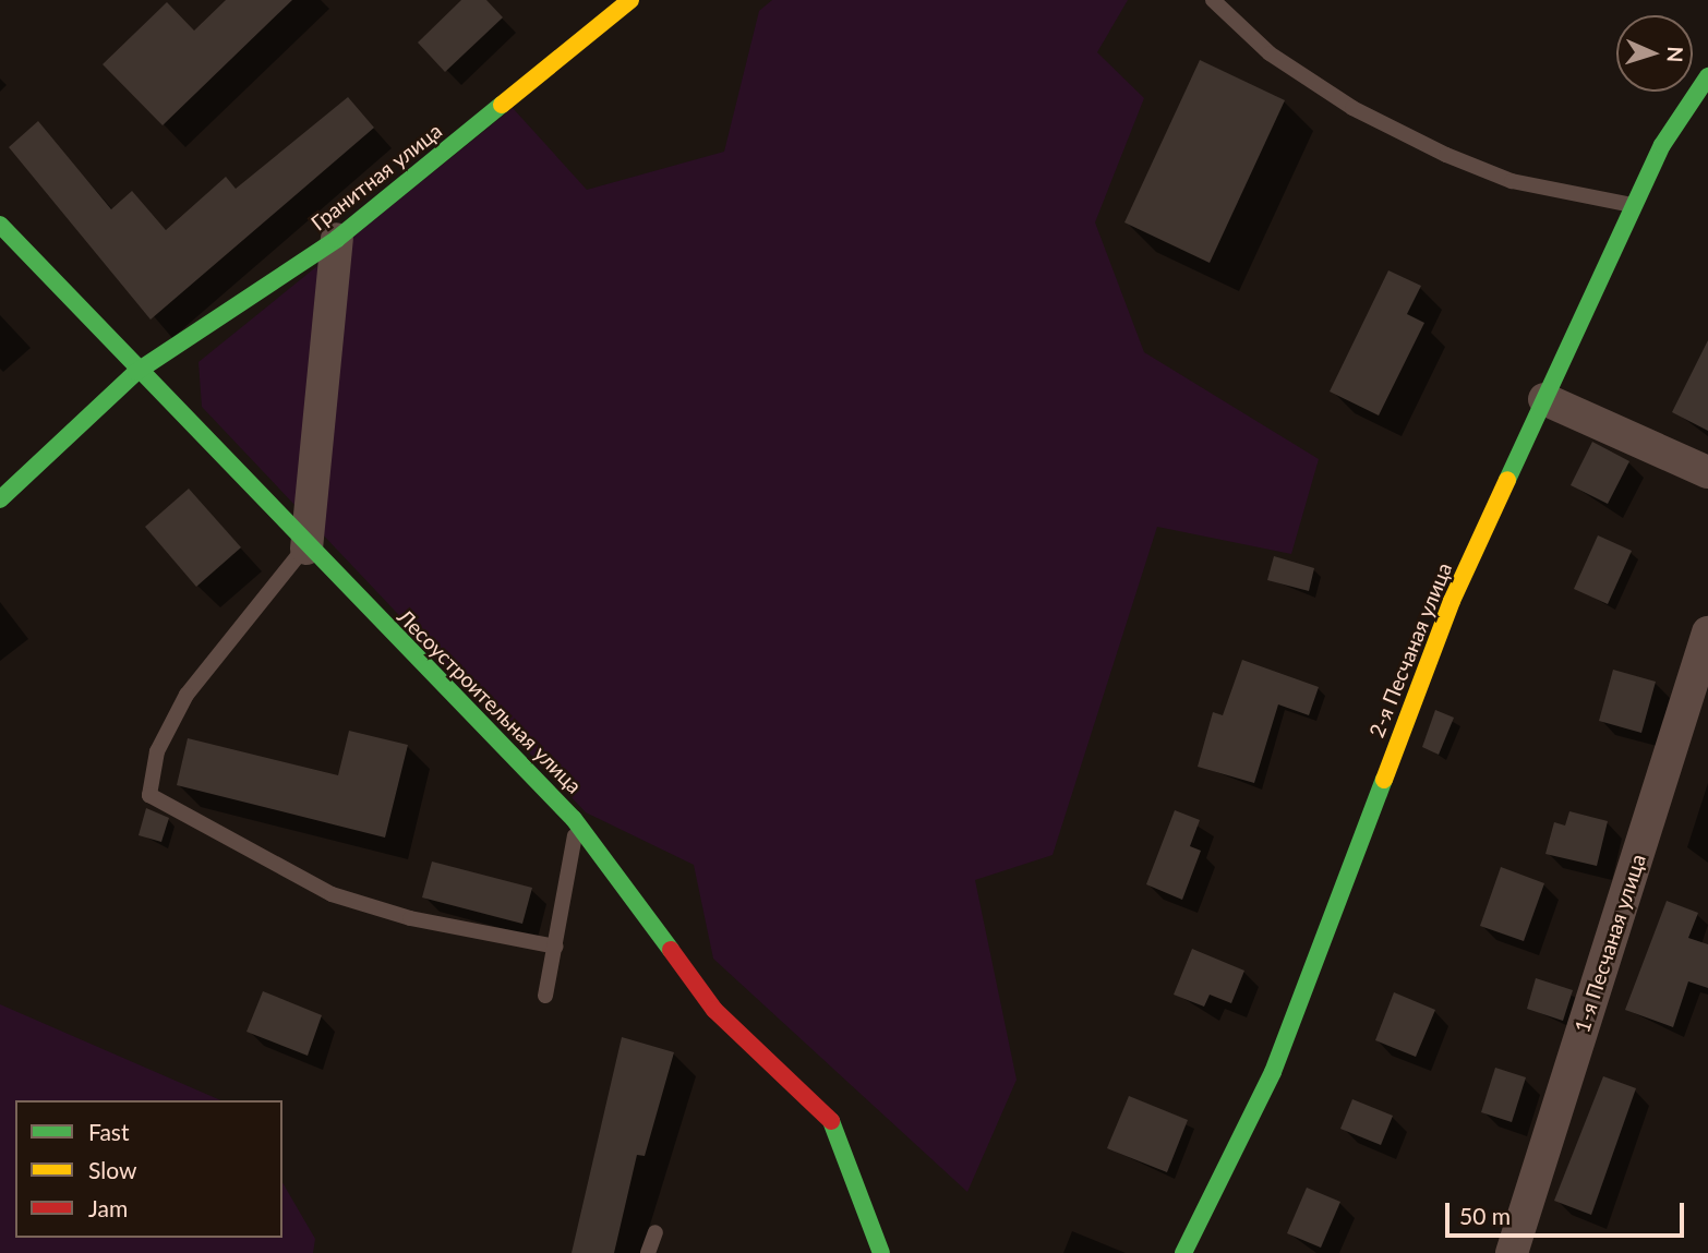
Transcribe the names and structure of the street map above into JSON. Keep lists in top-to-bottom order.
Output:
{
  "streets": {
    "street": [
      "Гранитная улица",
      "2-я Песчаная улица",
      "Лесоустроительная улица",
      "1-я Песчаная улица"
    ]
  },
  "crossings": [
    ["Гранитная улица", "Лесоустроительная улица"]
  ],
  "legend": ["Fast", "Slow", "Jam"],
  "scale_bar": "50 m",
  "north": "right"
}
